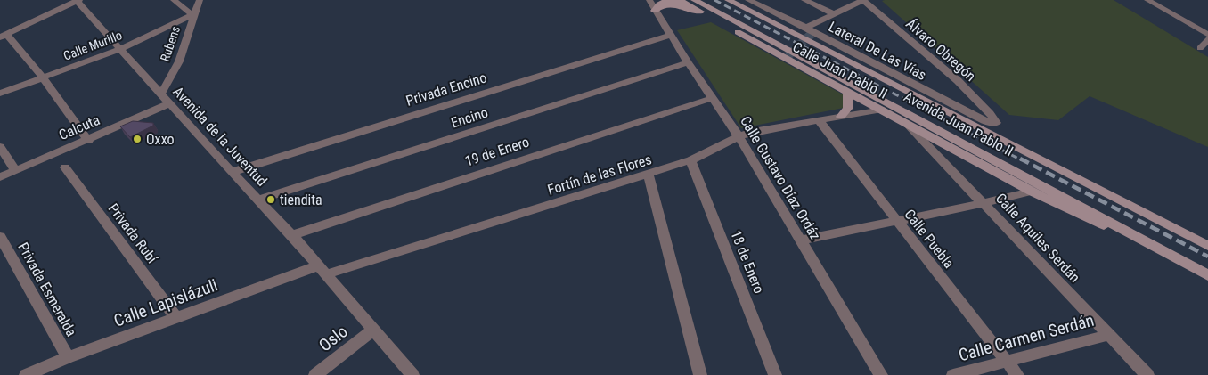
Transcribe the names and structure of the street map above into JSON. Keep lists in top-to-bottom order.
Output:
{
  "streets": {
    "main road": ["Calle Juan Pablo II", "Avenida Juan Pablo II"],
    "street": [
      "Rubens",
      "Calle Murillo",
      "Álvaro Obregón",
      "Lateral De Las Vías",
      "Privada Encino",
      "Encino",
      "Calcuta",
      "Avenida de la Juventud",
      "19 de Enero",
      "Fortín de las Flores",
      "Calle Gustavo Díaz Ordáz",
      "Privada Rubí",
      "Calle Aquiles Serdán",
      "Calle Puebla",
      "18 de Enero",
      "Privada Esmeralda",
      "Calle Lapislázuli",
      "Calle Carmen Serdán",
      "Oslo"
    ]
  },
  "crossings": [
    ["Rubens", "Calle Murillo"],
    ["Rubens", "Avenida de la Juventud"],
    ["Calle Murillo", "Avenida de la Juventud"],
    ["Álvaro Obregón", "Lateral De Las Vías"],
    ["Calle Juan Pablo II", "Avenida Juan Pablo II"],
    ["Calle Juan Pablo II", "Fortín de las Flores"],
    ["Calle Juan Pablo II", "Calle Aquiles Serdán"],
    ["Privada Encino", "Avenida de la Juventud"],
    ["Privada Encino", "Calle Gustavo Díaz Ordáz"],
    ["Encino", "Avenida de la Juventud"],
    ["Encino", "Calle Gustavo Díaz Ordáz"],
    ["Calcuta", "Avenida de la Juventud"],
    ["Avenida de la Juventud", "19 de Enero"],
    ["Avenida de la Juventud", "Fortín de las Flores"],
    ["Avenida de la Juventud", "Calle Lapislázuli"],
    ["Avenida de la Juventud", "Oslo"],
    ["19 de Enero", "Calle Gustavo Díaz Ordáz"],
    ["Fortín de las Flores", "Calle Gustavo Díaz Ordáz"],
    ["Fortín de las Flores", "Calle Puebla"],
    ["Fortín de las Flores", "18 de Enero"],
    ["Fortín de las Flores", "Calle Lapislázuli"],
    ["Privada Rubí", "Calle Lapislázuli"],
    ["Calle Aquiles Serdán", "Calle Carmen Serdán"],
    ["Calle Puebla", "Calle Carmen Serdán"],
    ["Privada Esmeralda", "Calle Lapislázuli"]
  ],
  "places": ["Oxxo", "tiendita"]
}
